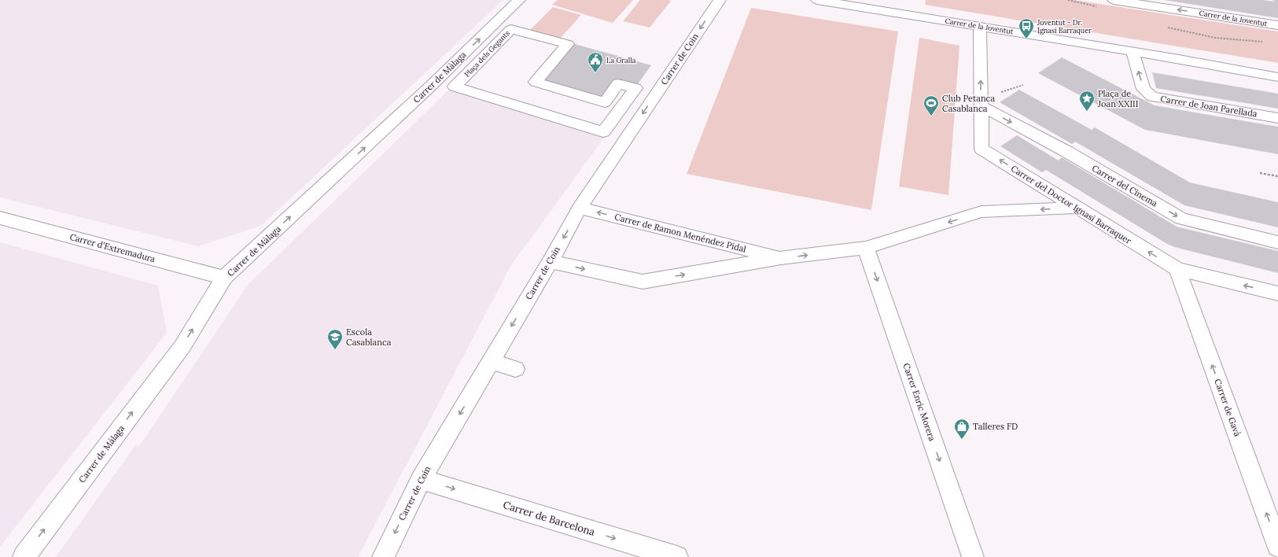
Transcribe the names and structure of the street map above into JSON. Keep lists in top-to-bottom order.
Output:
{
  "streets": {
    "street": [
      "Carrer de la Joventut",
      "Plaça dels Gegants",
      "Carrer de Coin",
      "Carrer de Màlaga",
      "Carrer de Joan Parellada",
      "Carrer del Cinema",
      "Carrer del Doctor Ignasi Barraquer",
      "Carrer de Ramon Menéndez Pidal",
      "Carrer d'Extremadura",
      "Carrer Enric Morera",
      "Carrer de Gavà",
      "Carrer de Barcelona"
    ]
  },
  "crossings": [
    ["Carrer de la Joventut", "Carrer de Joan Parellada"],
    ["Carrer de la Joventut", "Carrer del Doctor Ignasi Barraquer"],
    ["Carrer de Coin", "Carrer de Ramon Menéndez Pidal"],
    ["Carrer de Coin", "Carrer de Barcelona"],
    ["Carrer de Màlaga", "Carrer d'Extremadura"],
    ["Carrer del Cinema", "Carrer del Doctor Ignasi Barraquer"],
    ["Carrer del Doctor Ignasi Barraquer", "Carrer de Ramon Menéndez Pidal"],
    ["Carrer del Doctor Ignasi Barraquer", "Carrer de Gavà"],
    ["Carrer de Ramon Menéndez Pidal", "Carrer Enric Morera"]
  ],
  "one_way": [
    "Carrer de Coin",
    "Carrer de Màlaga",
    "Carrer de Joan Parellada",
    "Carrer del Cinema",
    "Carrer del Doctor Ignasi Barraquer",
    "Carrer Enric Morera",
    "Carrer de Gavà",
    "Carrer de Barcelona"
  ],
  "places": {
    "bus stop": ["Joventut - Dr. Ignasi Barraquer"],
    "public building": ["La Gralla"],
    "place": ["Plaça de Joan XXIII"],
    "sports": ["Club Petanca Casablanca"],
    "school or university": ["Escola Casablanca"],
    "shop": ["Talleres FD"]
  }
}
